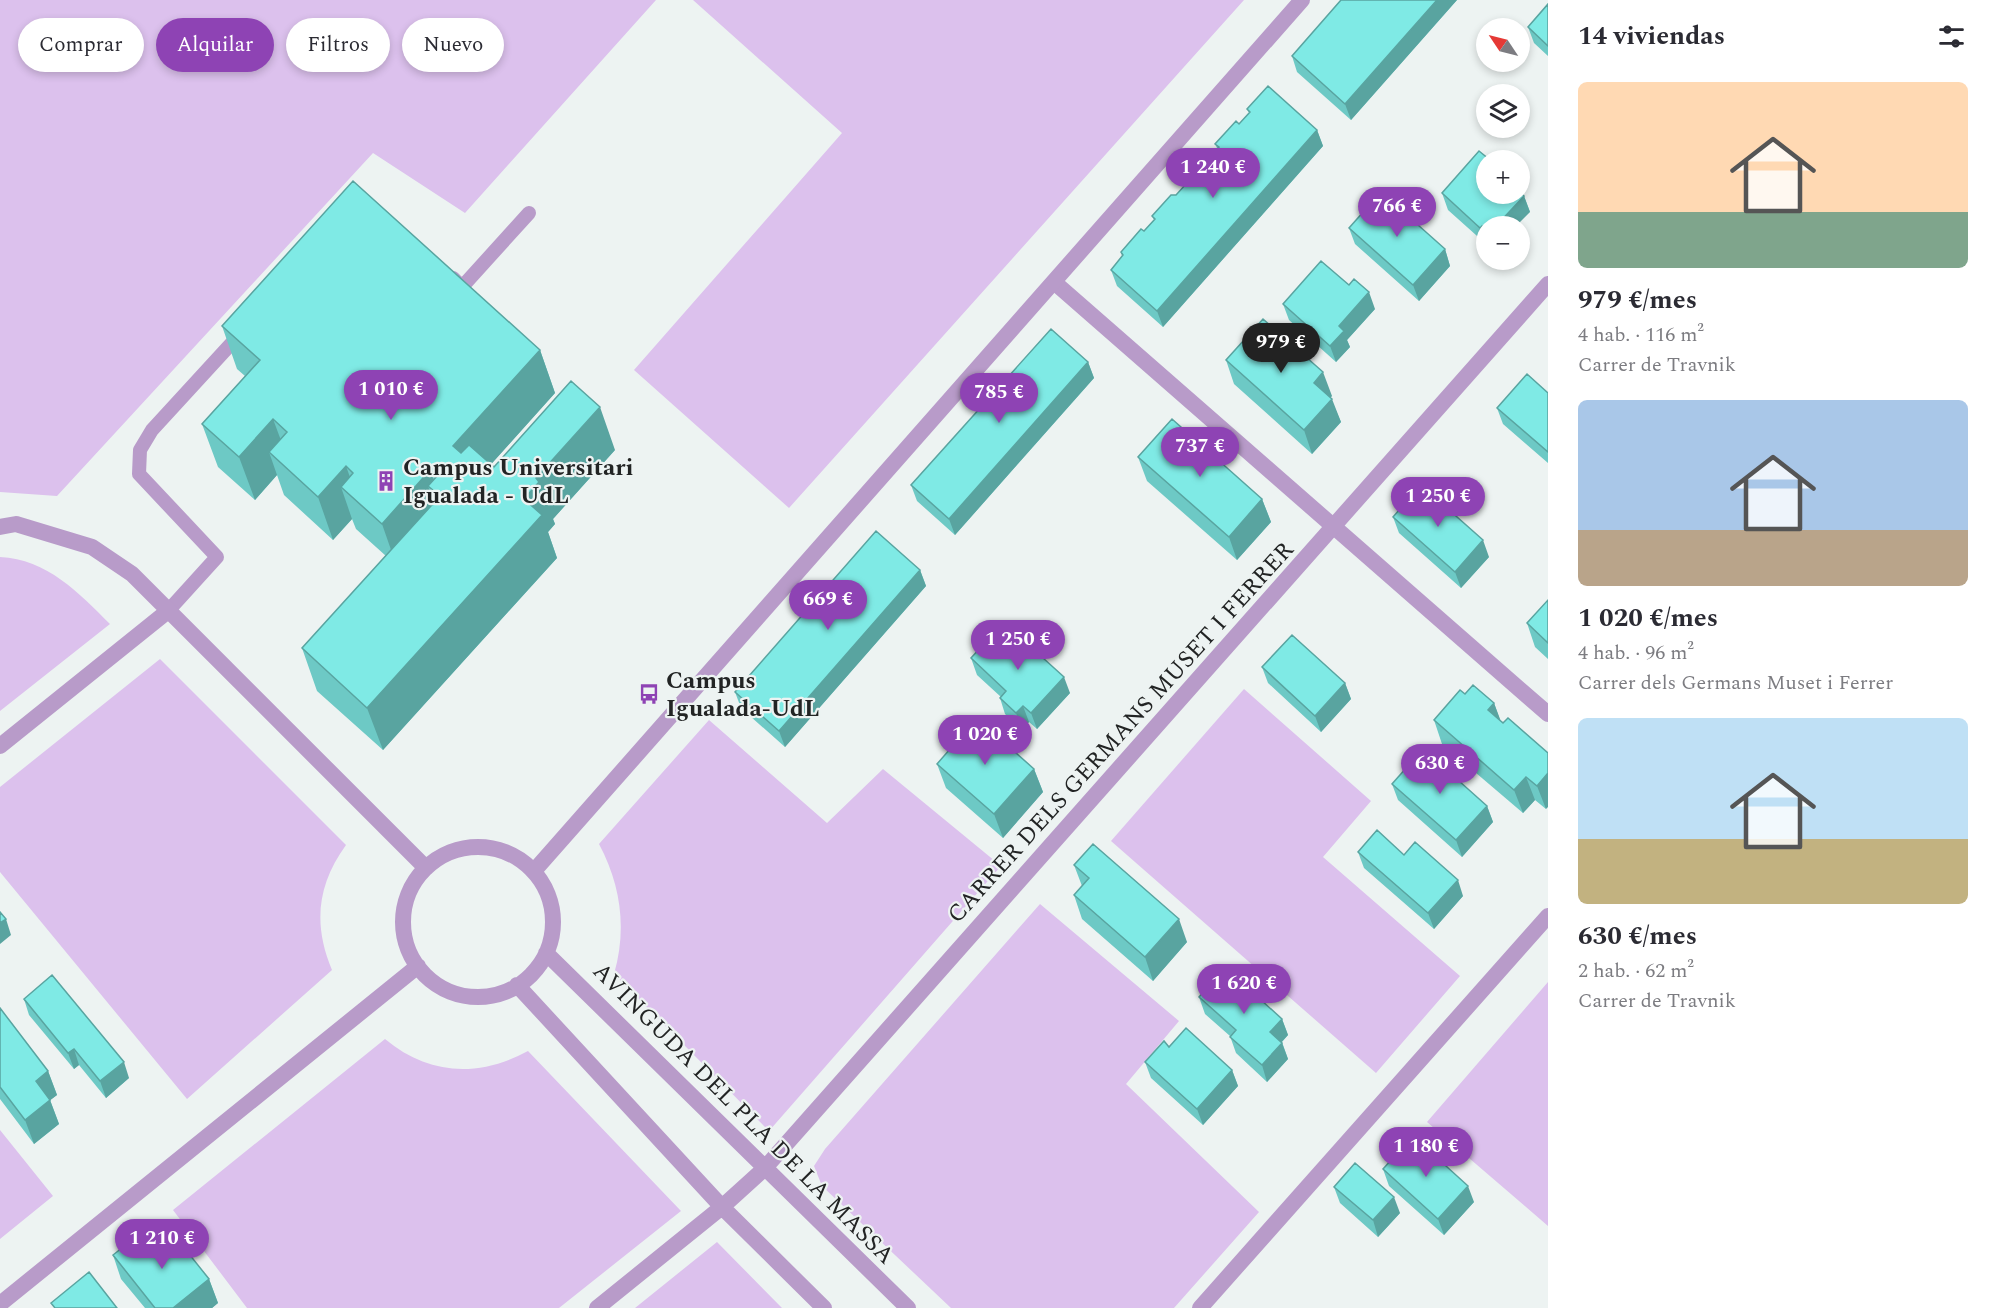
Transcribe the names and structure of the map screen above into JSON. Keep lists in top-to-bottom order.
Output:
{
  "streets": {
    "street": ["CARRER DELS GERMANS MUSET I FERRER", "AVINGUDA DEL PLA DE LA MASSA"]
  },
  "crossings": [
    ["CARRER DELS GERMANS MUSET I FERRER", "AVINGUDA DEL PLA DE LA MASSA"]
  ],
  "places": {
    "building": ["Campus Universitari Igualada - UdL"],
    "bus stop": ["Campus Igualada-UdL"]
  },
  "north": "top left",
  "page": {
    "heading": "14 viviendas",
    "map_buttons": ["+", "−"],
    "chip": [
      "Comprar",
      "Alquilar",
      "Filtros",
      "Nuevo"
    ],
    "list": [
      {
        "name": "979 €/mes",
        "note": "4 hab. · 116 m² · Carrer de Travnik"
      },
      {
        "name": "1 020 €/mes",
        "note": "4 hab. · 96 m² · Carrer dels Germans Muset i Ferrer"
      },
      {
        "name": "630 €/mes",
        "note": "2 hab. · 62 m² · Carrer de Travnik"
      }
    ],
    "price": [
      "1 240 €",
      "766 €",
      "979 €",
      "1 010 €",
      "785 €",
      "737 €",
      "1 250 €",
      "669 €",
      "1 250 €",
      "1 020 €",
      "630 €",
      "1 620 €",
      "1 180 €",
      "1 210 €"
    ]
  }
}
